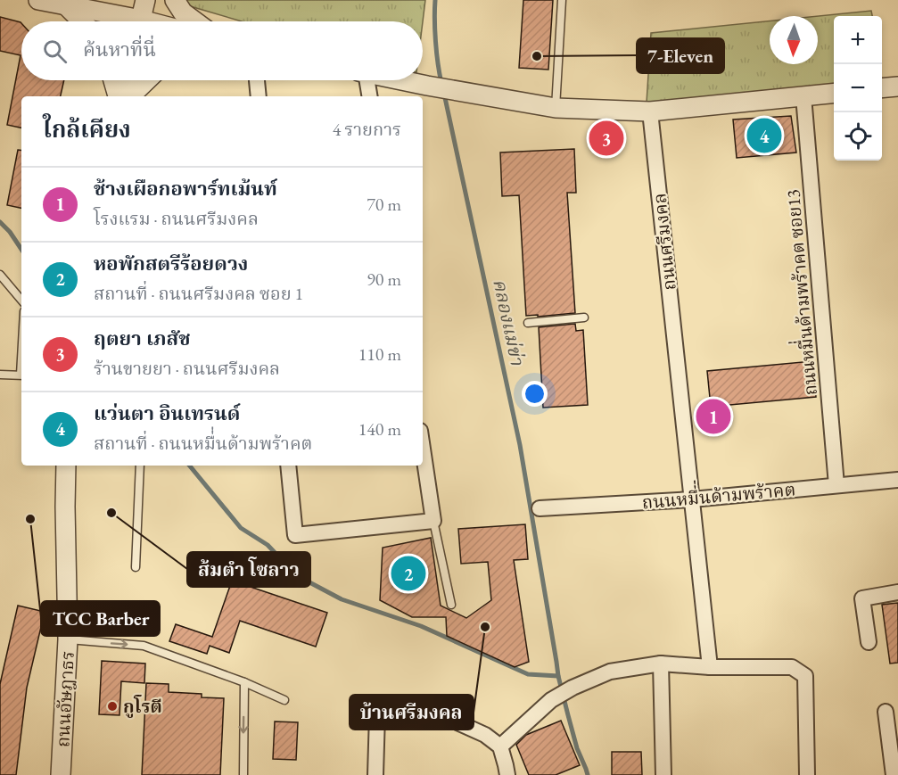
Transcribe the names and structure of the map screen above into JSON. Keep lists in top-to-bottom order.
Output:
{
  "streets": {
    "street": [
      "ถนนศรีมงคล",
      "ถนนหมื่่นด้ามพร้าคต ซอย13",
      "ถนนหมื่่นด้ามพร้าคต",
      "ถนนอัษฎาธร"
    ]
  },
  "crossings": [
    ["ถนนศรีมงคล", "ถนนหมื่่นด้ามพร้าคต"],
    ["ถนนหมื่่นด้ามพร้าคต ซอย13", "ถนนหมื่่นด้ามพร้าคต"]
  ],
  "water": ["คลองแม่ข่า"],
  "places": [
    "7-Eleven",
    "ส้มตำ โซลาว",
    "TCC Barber",
    "บ้านศรีมงคล",
    "กูโรตี"
  ],
  "north": "bottom",
  "page": {
    "map_buttons": ["+", "−"],
    "search": "ค้นหาที่นี่",
    "heading": ["ใกล้เคียง", "4 รายการ"],
    "pins": [
      "4",
      "3",
      "1",
      "2"
    ],
    "list": [
      {
        "mark": "1",
        "name": "ช้างเผือกอพาร์ทเม้นท์",
        "note": "โรงแรม · ถนนศรีมงคล",
        "value": "70 m"
      },
      {
        "mark": "2",
        "name": "หอพักสตรีร้อยดวง",
        "note": "สถานที่ · ถนนศรีมงคล ซอย 1",
        "value": "90 m"
      },
      {
        "mark": "3",
        "name": "ฤตยา เภสัช",
        "note": "ร้านขายยา · ถนนศรีมงคล",
        "value": "110 m"
      },
      {
        "mark": "4",
        "name": "แว่นตา อินเทรนด์",
        "note": "สถานที่ · ถนนหมื่่นด้ามพร้าคต",
        "value": "140 m"
      }
    ]
  }
}
